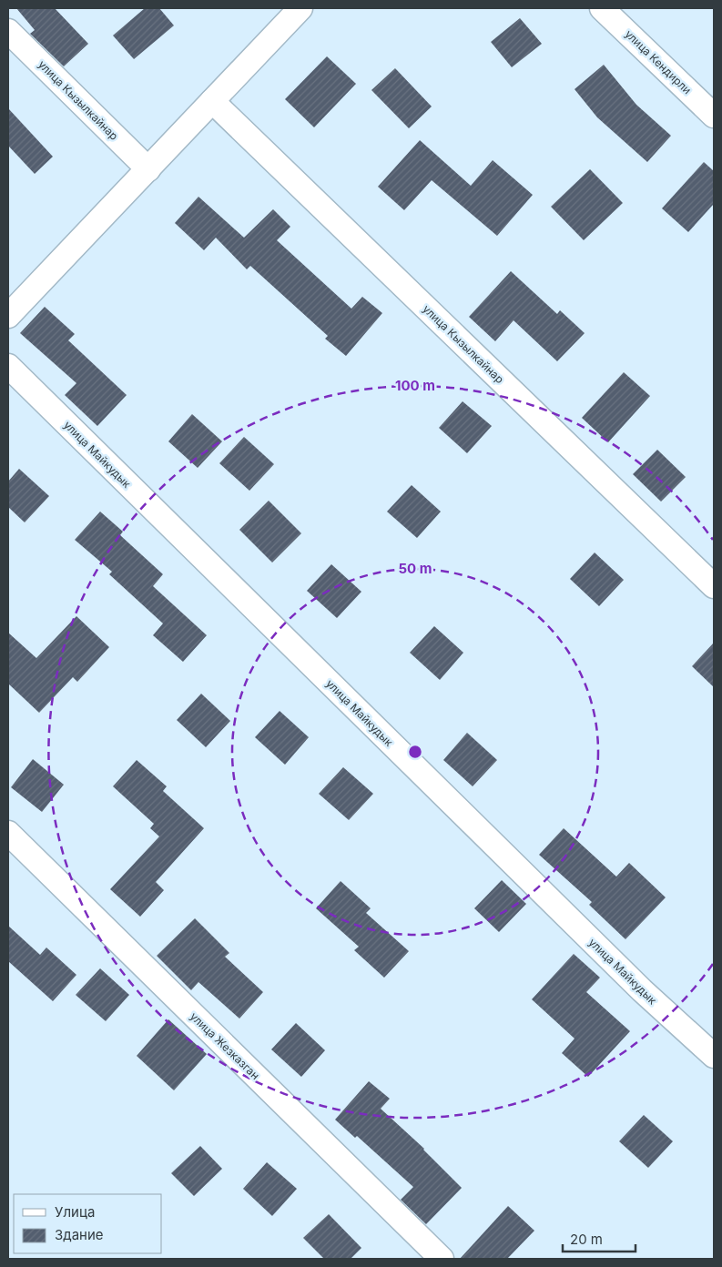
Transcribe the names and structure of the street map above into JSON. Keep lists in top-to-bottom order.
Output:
{
  "streets": {
    "street": [
      "улица Кендирли",
      "улица Кызылкайнар",
      "улица Майкудык",
      "улица Жезказган"
    ]
  },
  "legend": ["Улица", "Здание"],
  "scale_bar": "20 m",
  "rings": ["100 m", "50 m"]
}
